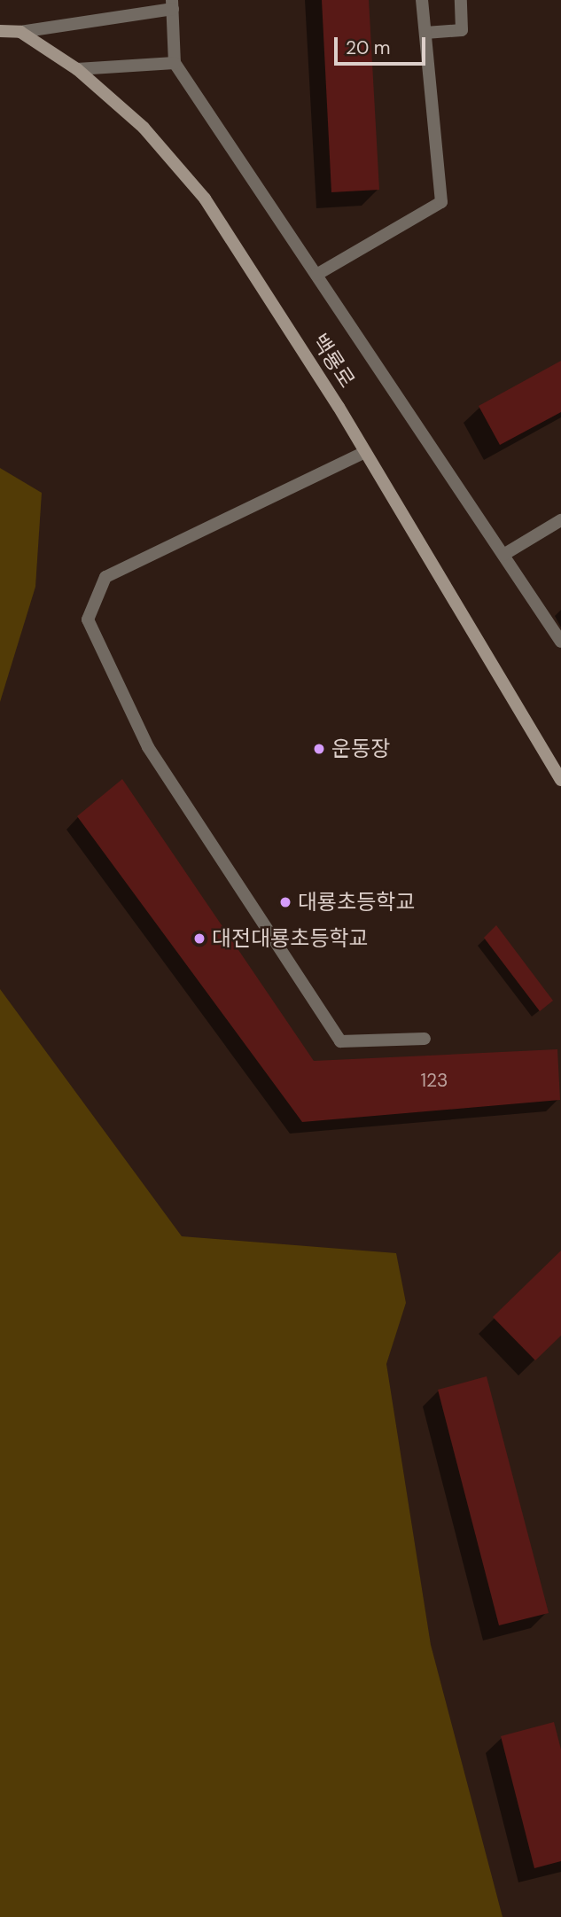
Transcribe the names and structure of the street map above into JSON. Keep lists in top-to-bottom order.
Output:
{
  "streets": {
    "main road": ["백룡로"]
  },
  "places": ["운동장", "대룡초등학교", "대전대룡초등학교"],
  "house_numbers": ["123"],
  "scale_bar": "20 m"
}
